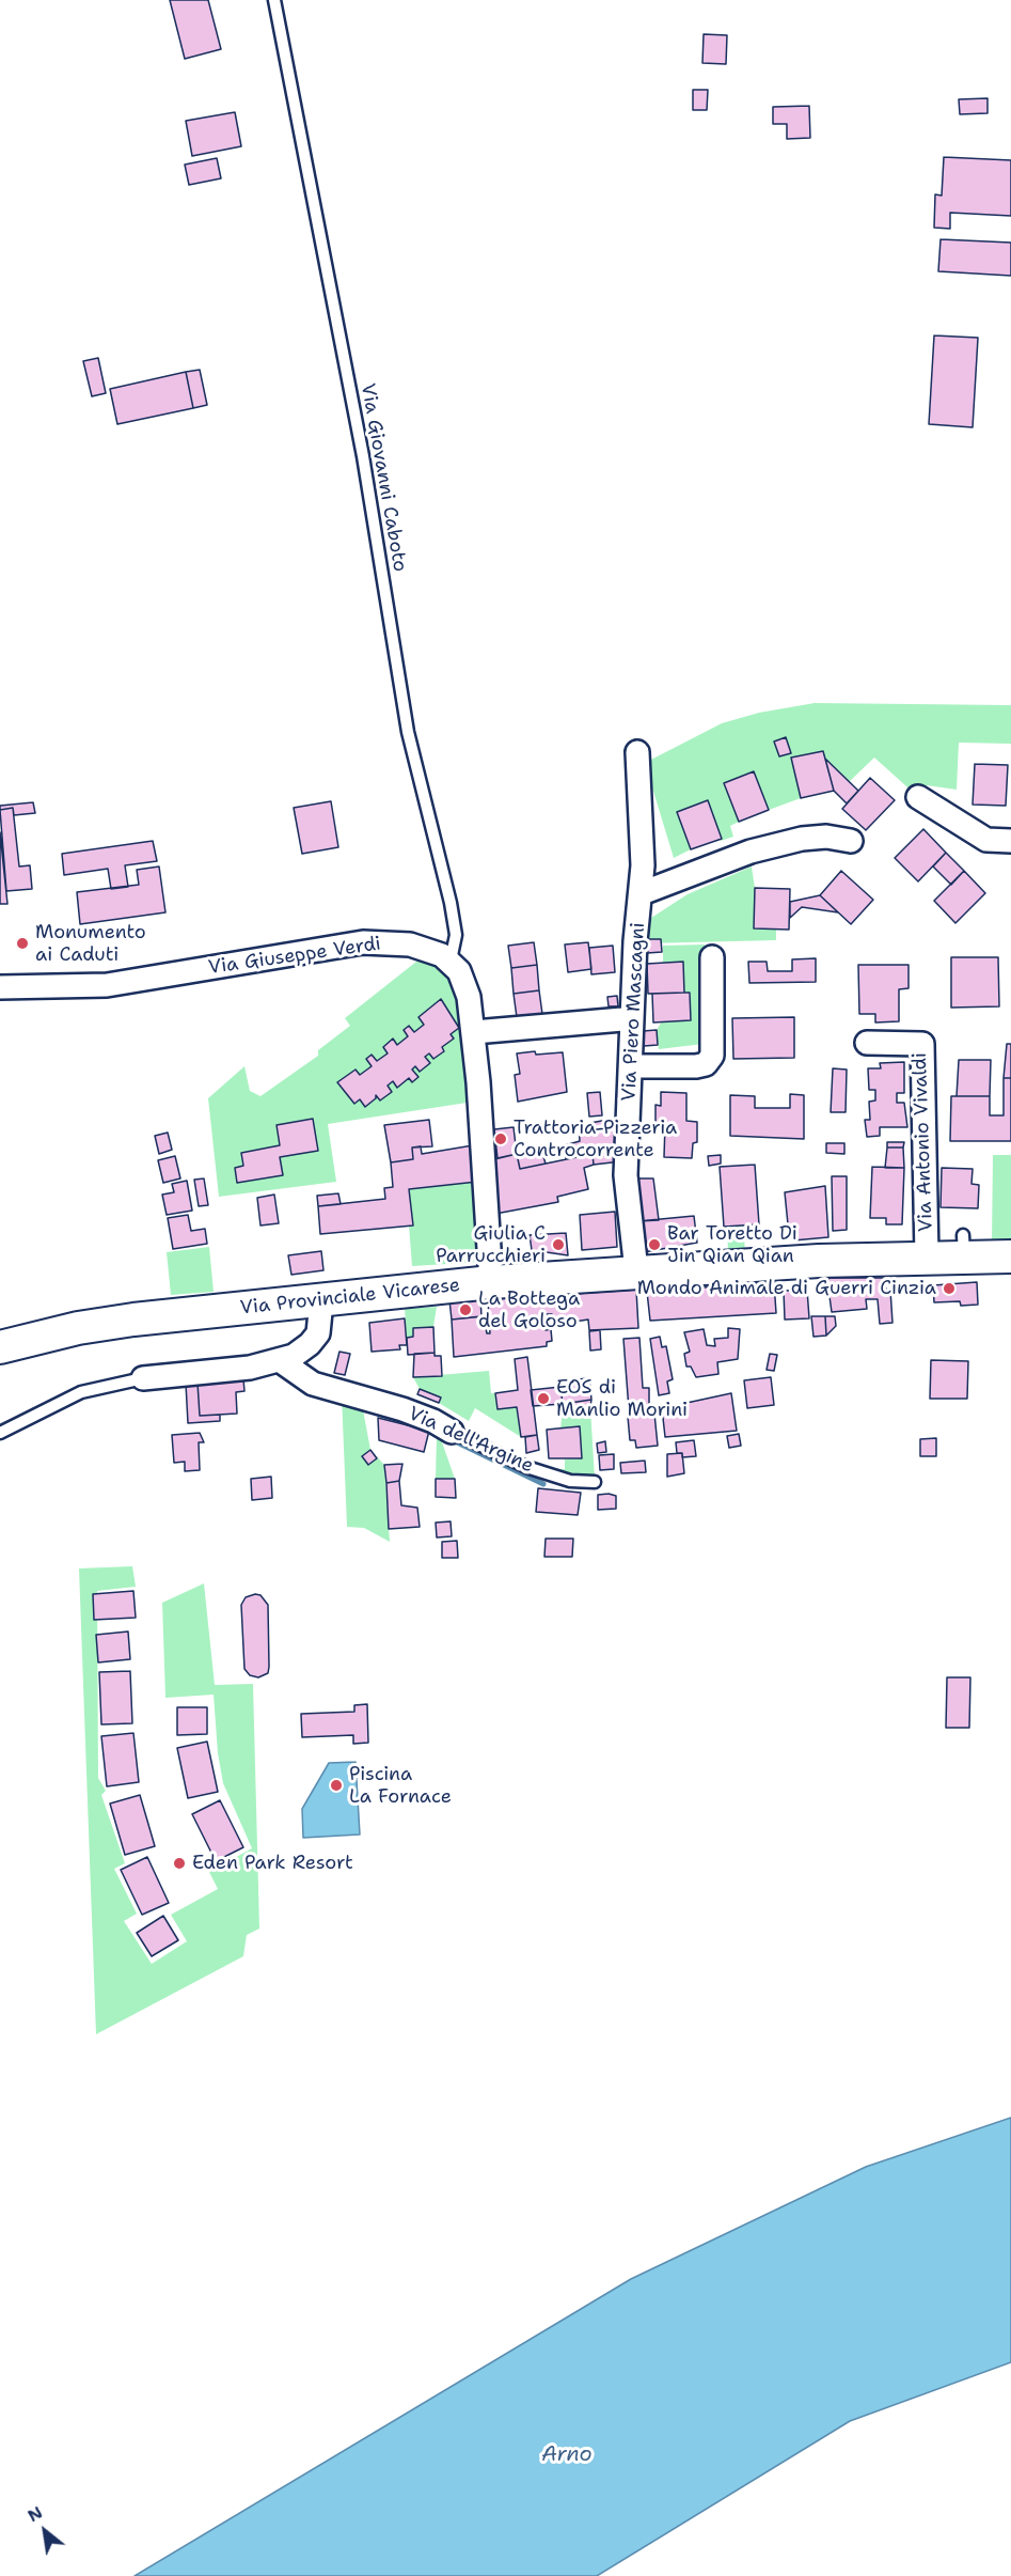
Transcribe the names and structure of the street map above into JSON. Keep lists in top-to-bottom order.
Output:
{
  "streets": {
    "main road": ["Via Provinciale Vicarese"],
    "street": [
      "Via Giuseppe Verdi",
      "Via Piero Mascagni",
      "Via Antonio Vivaldi",
      "Via dell'Argine"
    ],
    "lane": ["Via Giovanni Caboto"]
  },
  "crossings": [
    ["Via Giovanni Caboto", "Via Giuseppe Verdi"],
    ["Via Piero Mascagni", "Via Provinciale Vicarese"],
    ["Via Antonio Vivaldi", "Via Provinciale Vicarese"]
  ],
  "water": ["Arno"],
  "places": [
    "Monumento ai Caduti",
    "Trattoria-Pizzeria Controcorrente",
    "Giulia C Parrucchieri",
    "Bar Toretto Di Jin Qian Qian",
    "Mondo Animale di Guerri Cinzia",
    "La Bottega del Goloso",
    "EOS di Manlio Morini",
    "Piscina La Fornace",
    "Eden Park Resort"
  ],
  "north": "top left"
}
